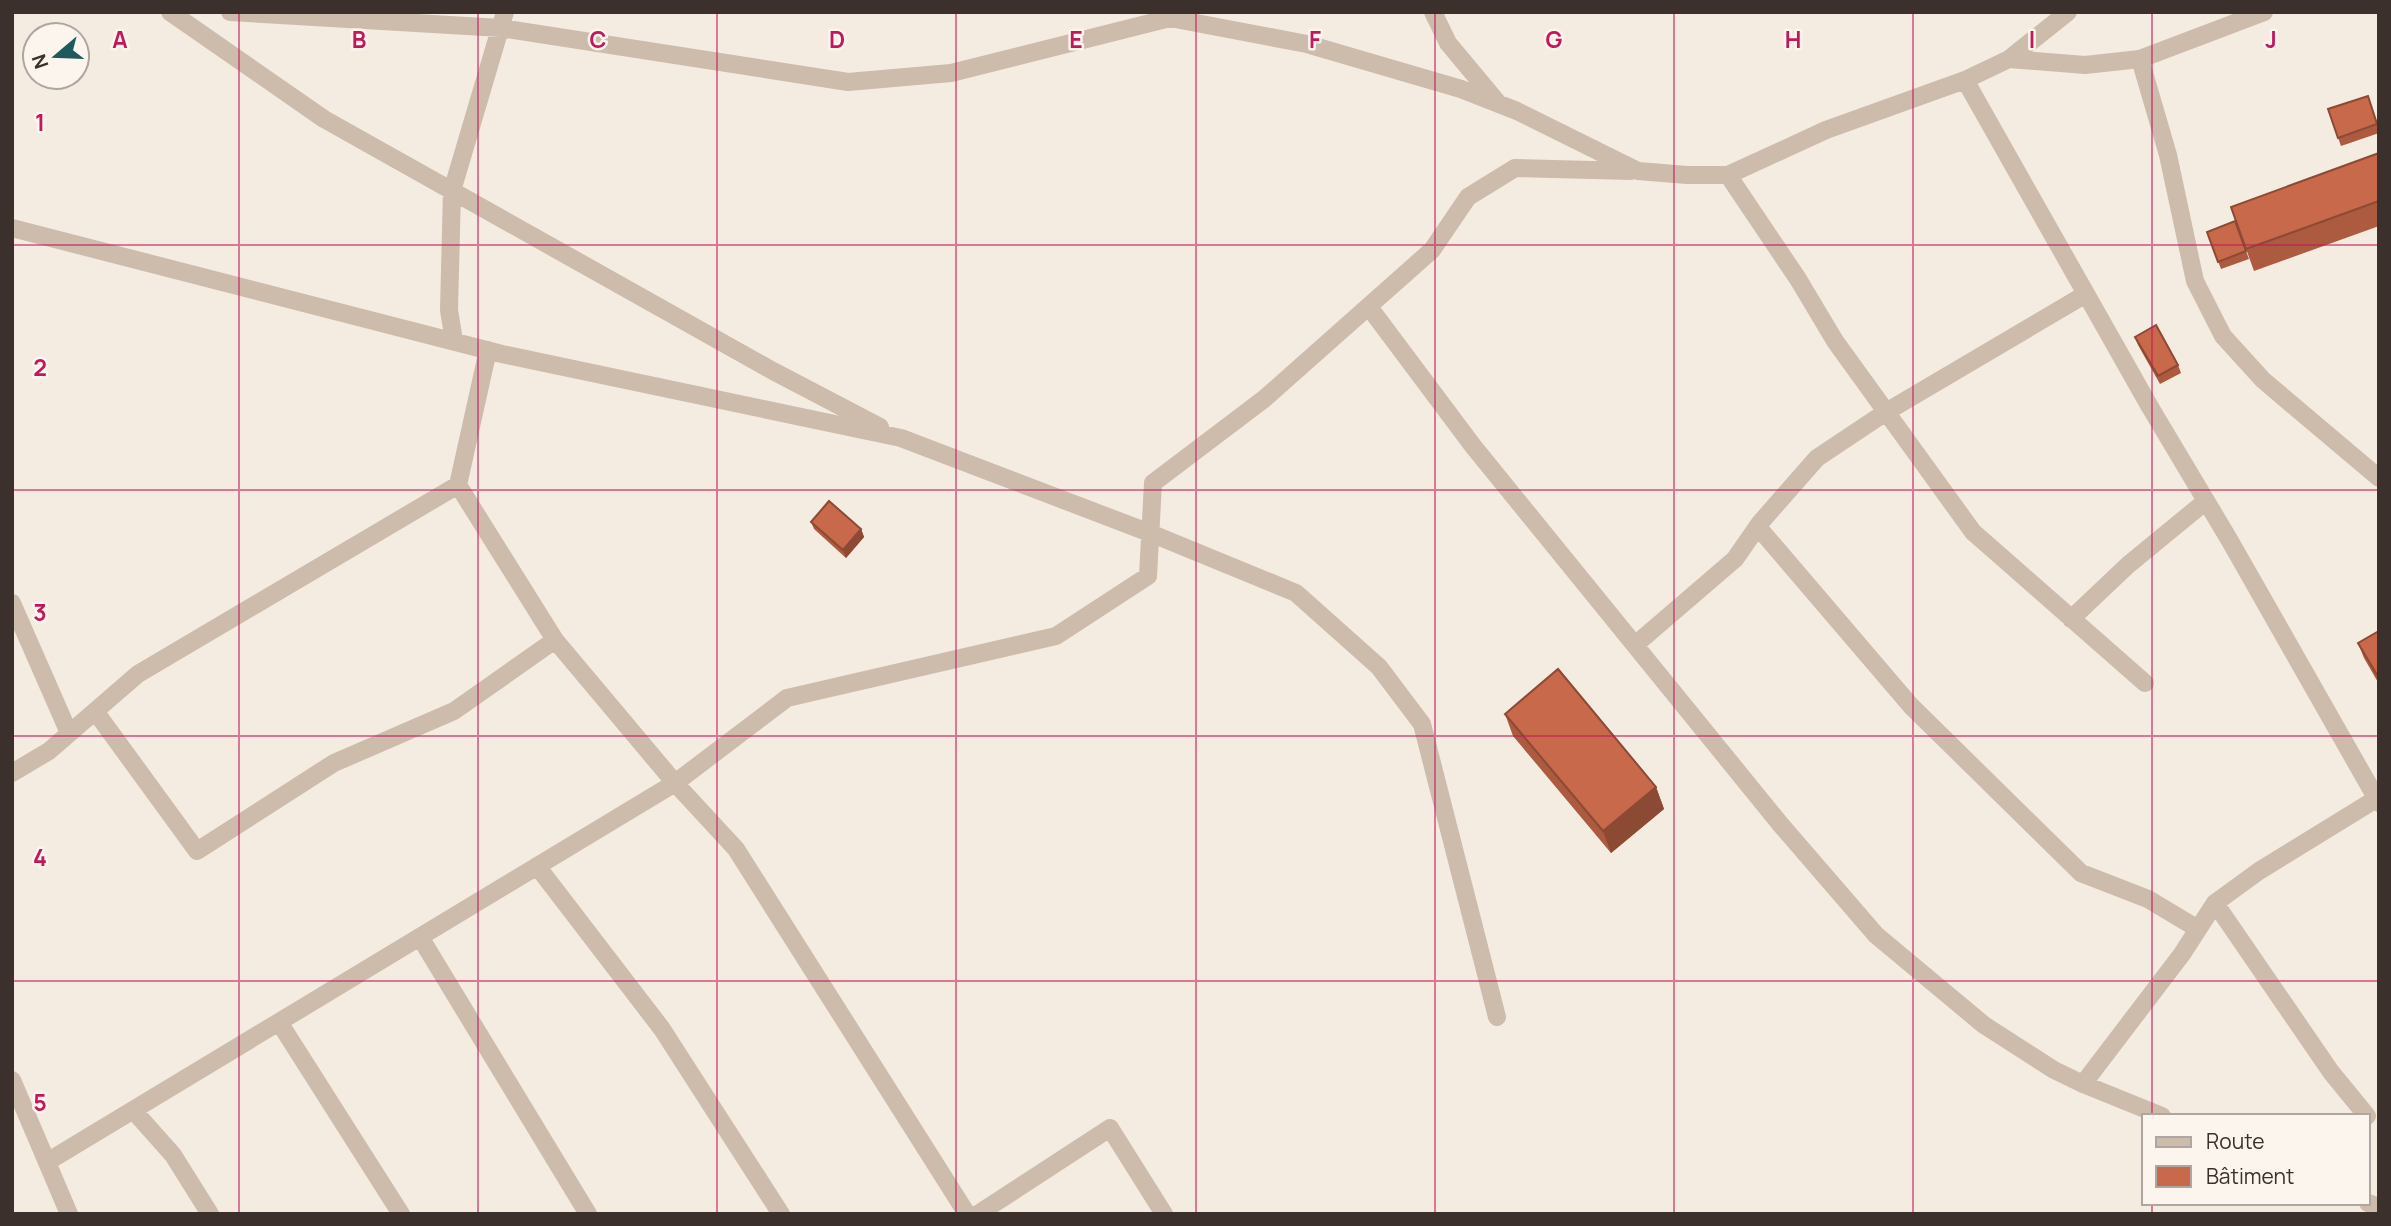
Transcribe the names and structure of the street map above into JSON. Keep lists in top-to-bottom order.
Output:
{
  "legend": ["Route", "Bâtiment"],
  "north": "left",
  "grid": {
    "columns": [
      "A",
      "B",
      "C",
      "D",
      "E",
      "F",
      "G",
      "H",
      "I",
      "J"
    ],
    "rows": [
      "1",
      "2",
      "3",
      "4",
      "5"
    ]
  }
}
